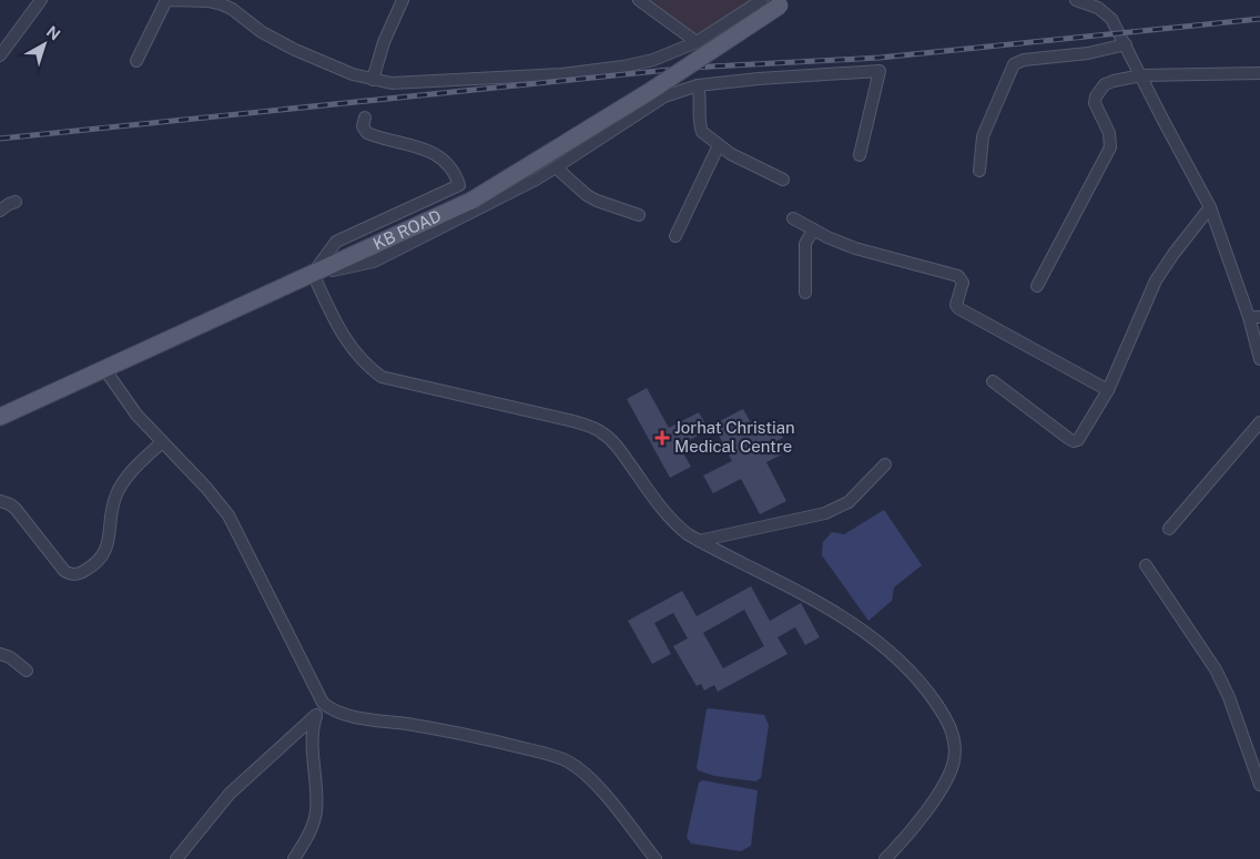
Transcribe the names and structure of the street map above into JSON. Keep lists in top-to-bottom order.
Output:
{
  "streets": {
    "main road": ["KB ROAD"]
  },
  "places": {
    "health": ["Jorhat Christian Medical Centre"]
  },
  "north": "top right"
}
